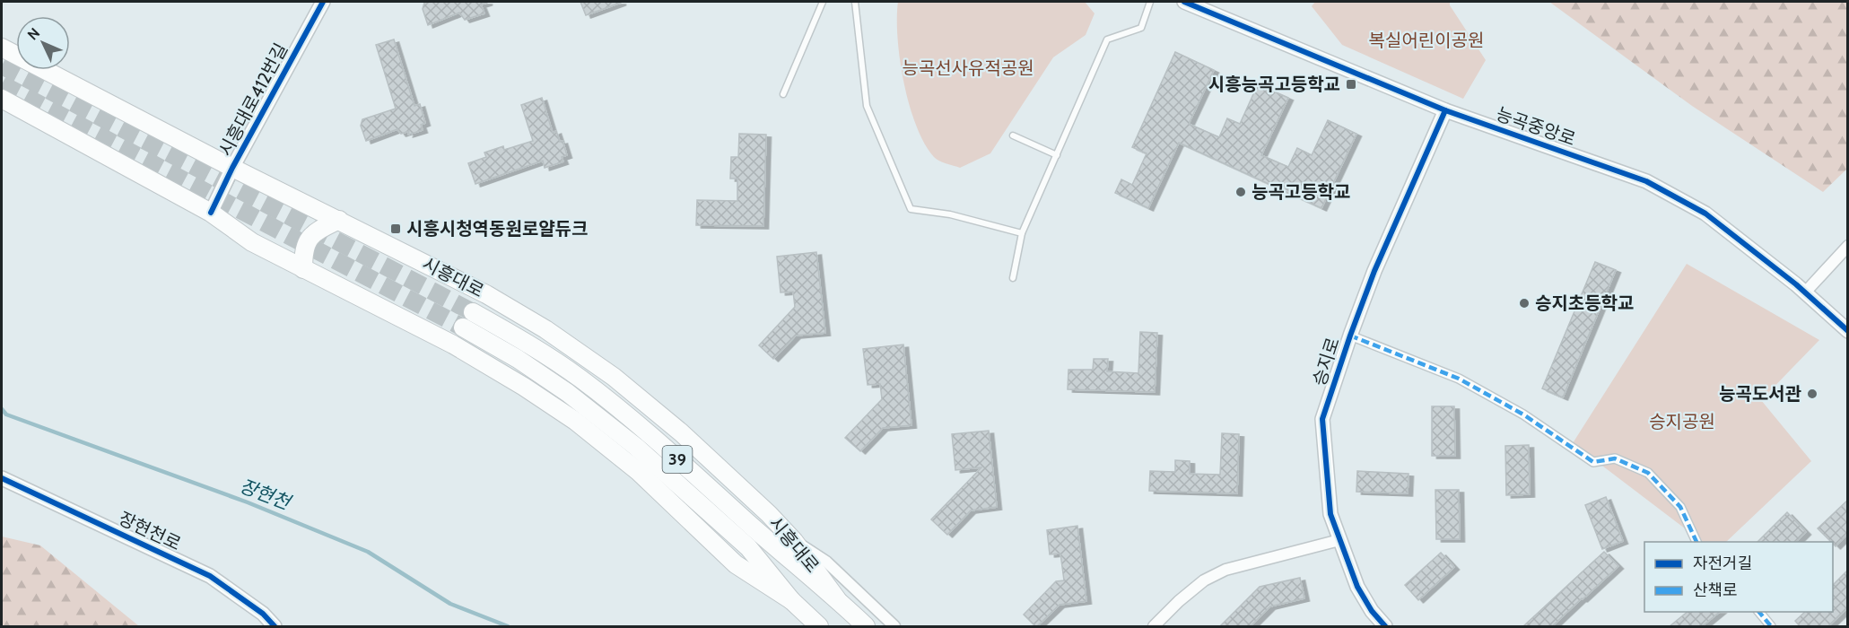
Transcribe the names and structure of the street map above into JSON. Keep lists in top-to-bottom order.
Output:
{
  "streets": {
    "main road": ["시흥대로", "39"],
    "street": [
      "시흥대로412번길",
      "능곡중앙로",
      "승지로",
      "장현천로"
    ]
  },
  "crossings": [
    ["시흥대로412번길", "시흥대로"],
    ["능곡중앙로", "승지로"]
  ],
  "water": ["장현천"],
  "parks": ["복실어린이공원", "능곡선사유적공원", "승지공원"],
  "places": {
    "transit": ["시흥능곡고등학교", "시흥시청역동원로얄듀크"],
    "other": ["능곡고등학교", "승지초등학교", "능곡도서관"]
  },
  "legend": ["자전거길", "산책로"],
  "north": "top left"
}
